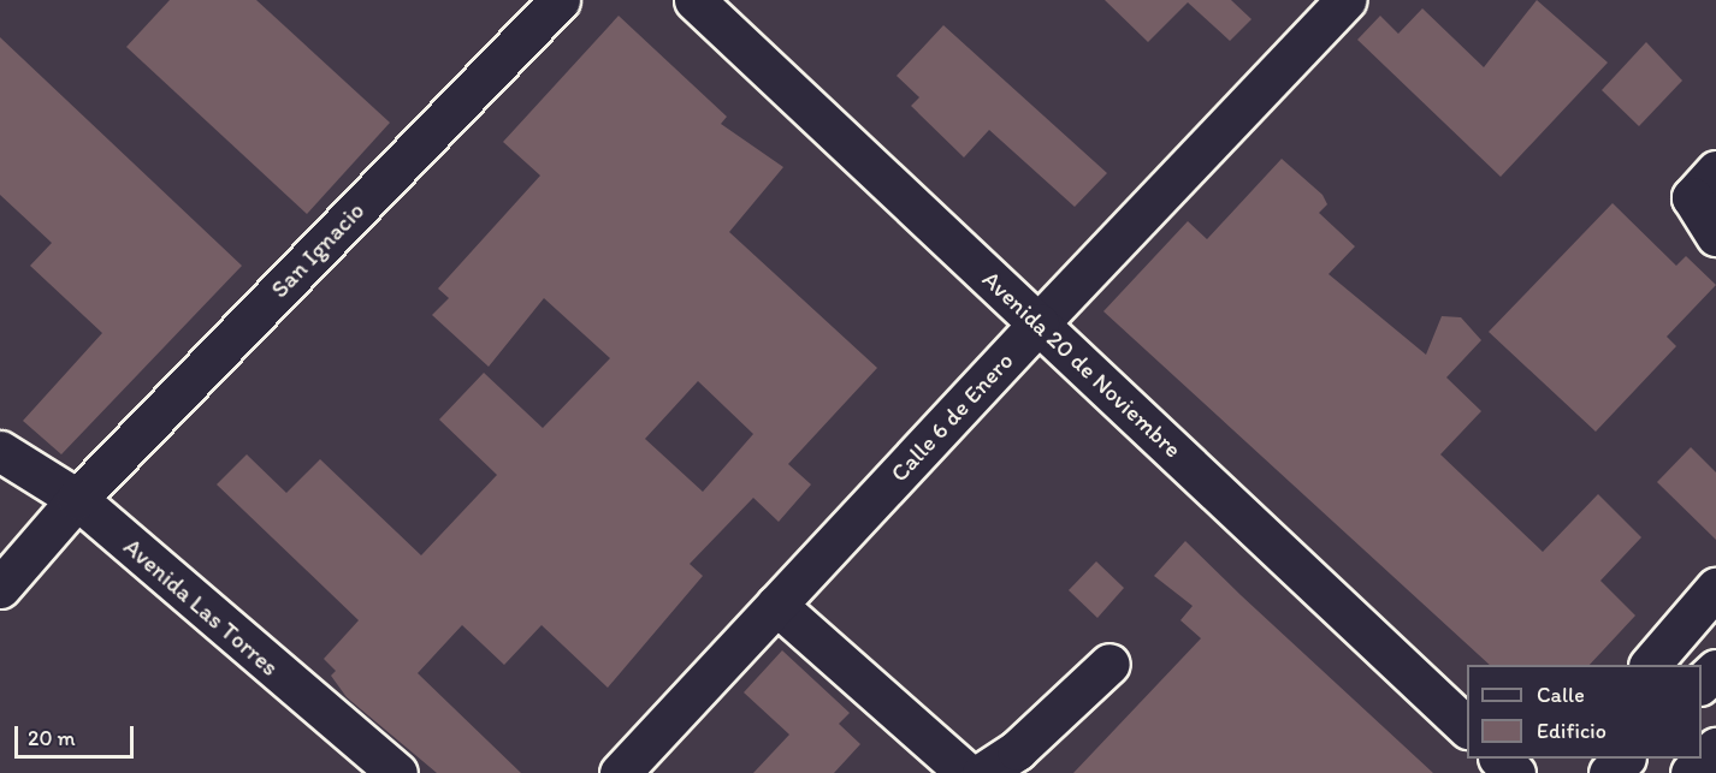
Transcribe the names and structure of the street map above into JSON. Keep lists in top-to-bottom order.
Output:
{
  "streets": {
    "main road": [
      "San Ignacio",
      "Avenida 20 de Noviembre",
      "Calle 6 de Enero",
      "Avenida Las Torres"
    ]
  },
  "crossings": [
    ["San Ignacio", "Avenida Las Torres"],
    ["Avenida 20 de Noviembre", "Calle 6 de Enero"]
  ],
  "legend": ["Calle", "Edificio"],
  "scale_bar": "20 m"
}
